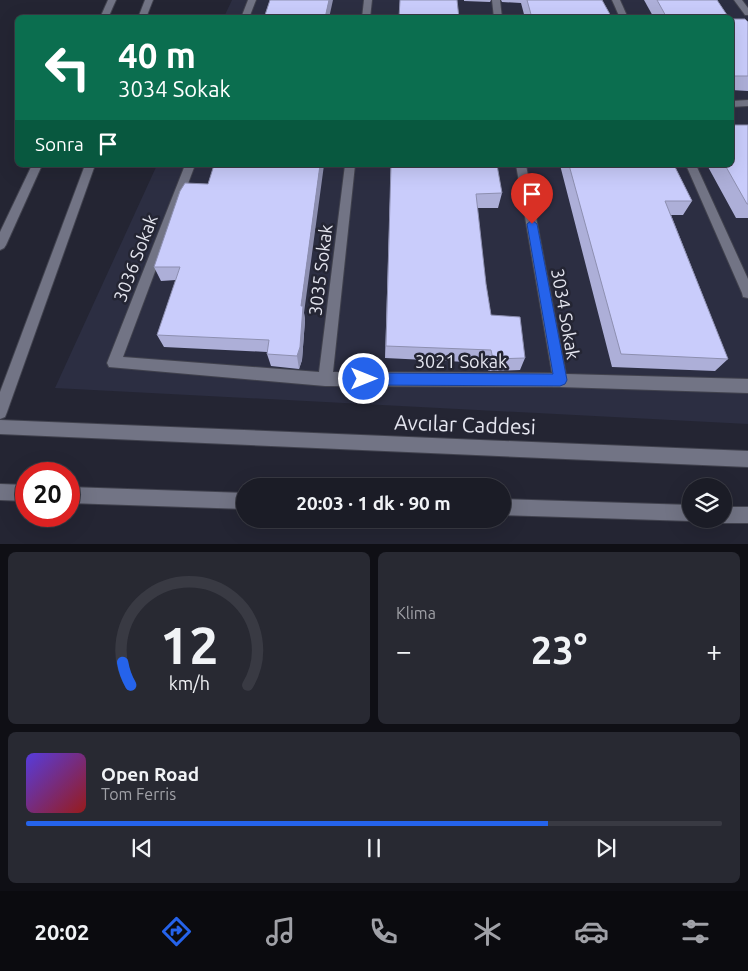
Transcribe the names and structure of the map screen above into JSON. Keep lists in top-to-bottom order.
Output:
{
  "streets": {
    "main road": [
      "3036 Sokak",
      "3035 Sokak",
      "3034 Sokak",
      "3021 Sokak",
      "Avcılar Caddesi"
    ]
  },
  "crossings": [
    ["3036 Sokak", "3021 Sokak"],
    ["3035 Sokak", "3021 Sokak"],
    ["3034 Sokak", "3021 Sokak"]
  ],
  "page": {
    "turn": ["40 m", "3034 Sokak"],
    "then": "Sonra",
    "limit": "20",
    "trip": "20:03 · 1 dk · 90 m",
    "tile": "Klima",
    "heat": ["−", "23°", "+"],
    "song": ["Open Road", "Tom Ferris"],
    "tabs": "20:02",
    "gauge": ["12", "km/h"]
  }
}
